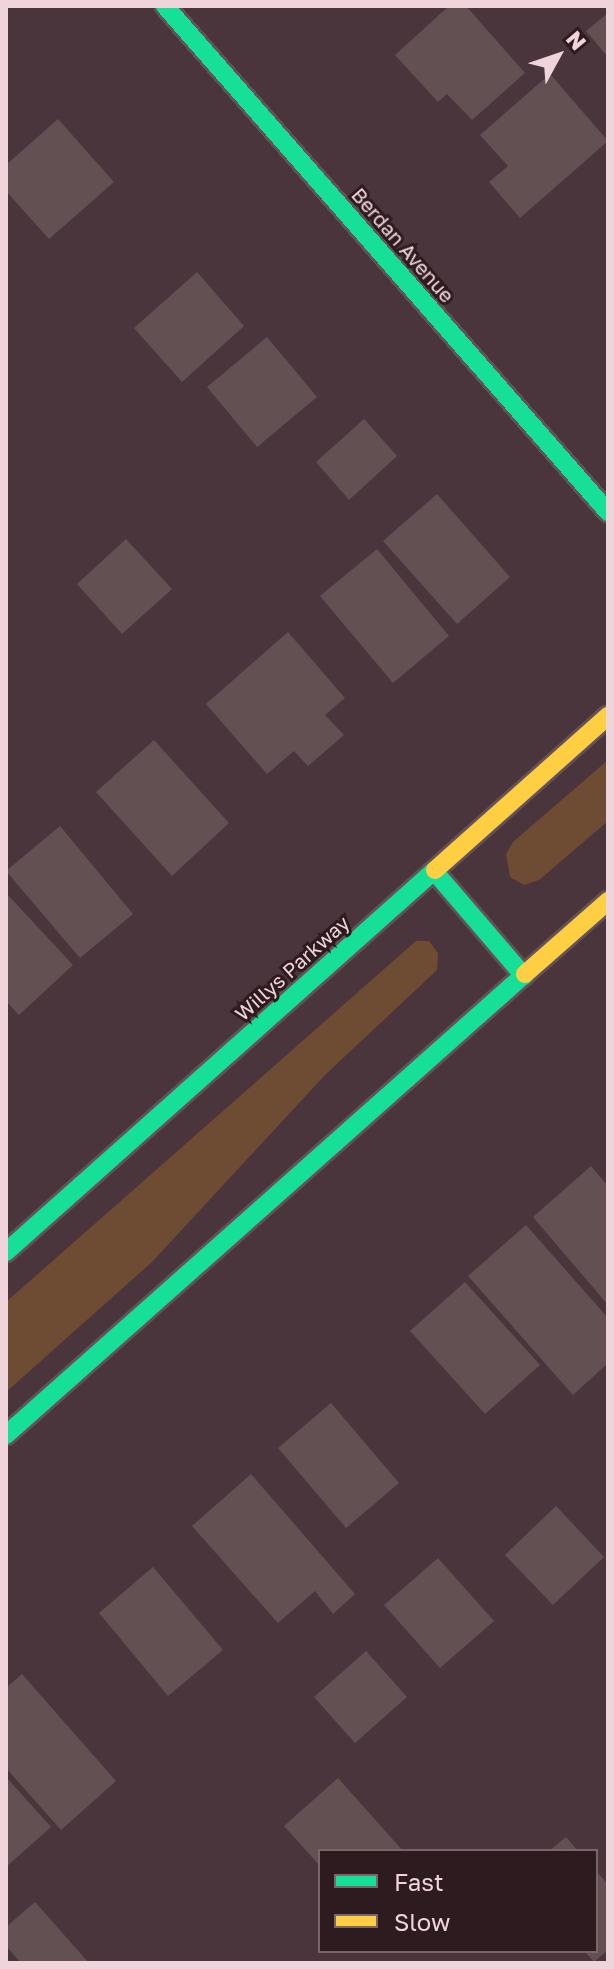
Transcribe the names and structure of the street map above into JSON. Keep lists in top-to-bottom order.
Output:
{
  "streets": {
    "main road": ["Berdan Avenue", "Willys Parkway"]
  },
  "legend": ["Fast", "Slow"],
  "north": "top right"
}
